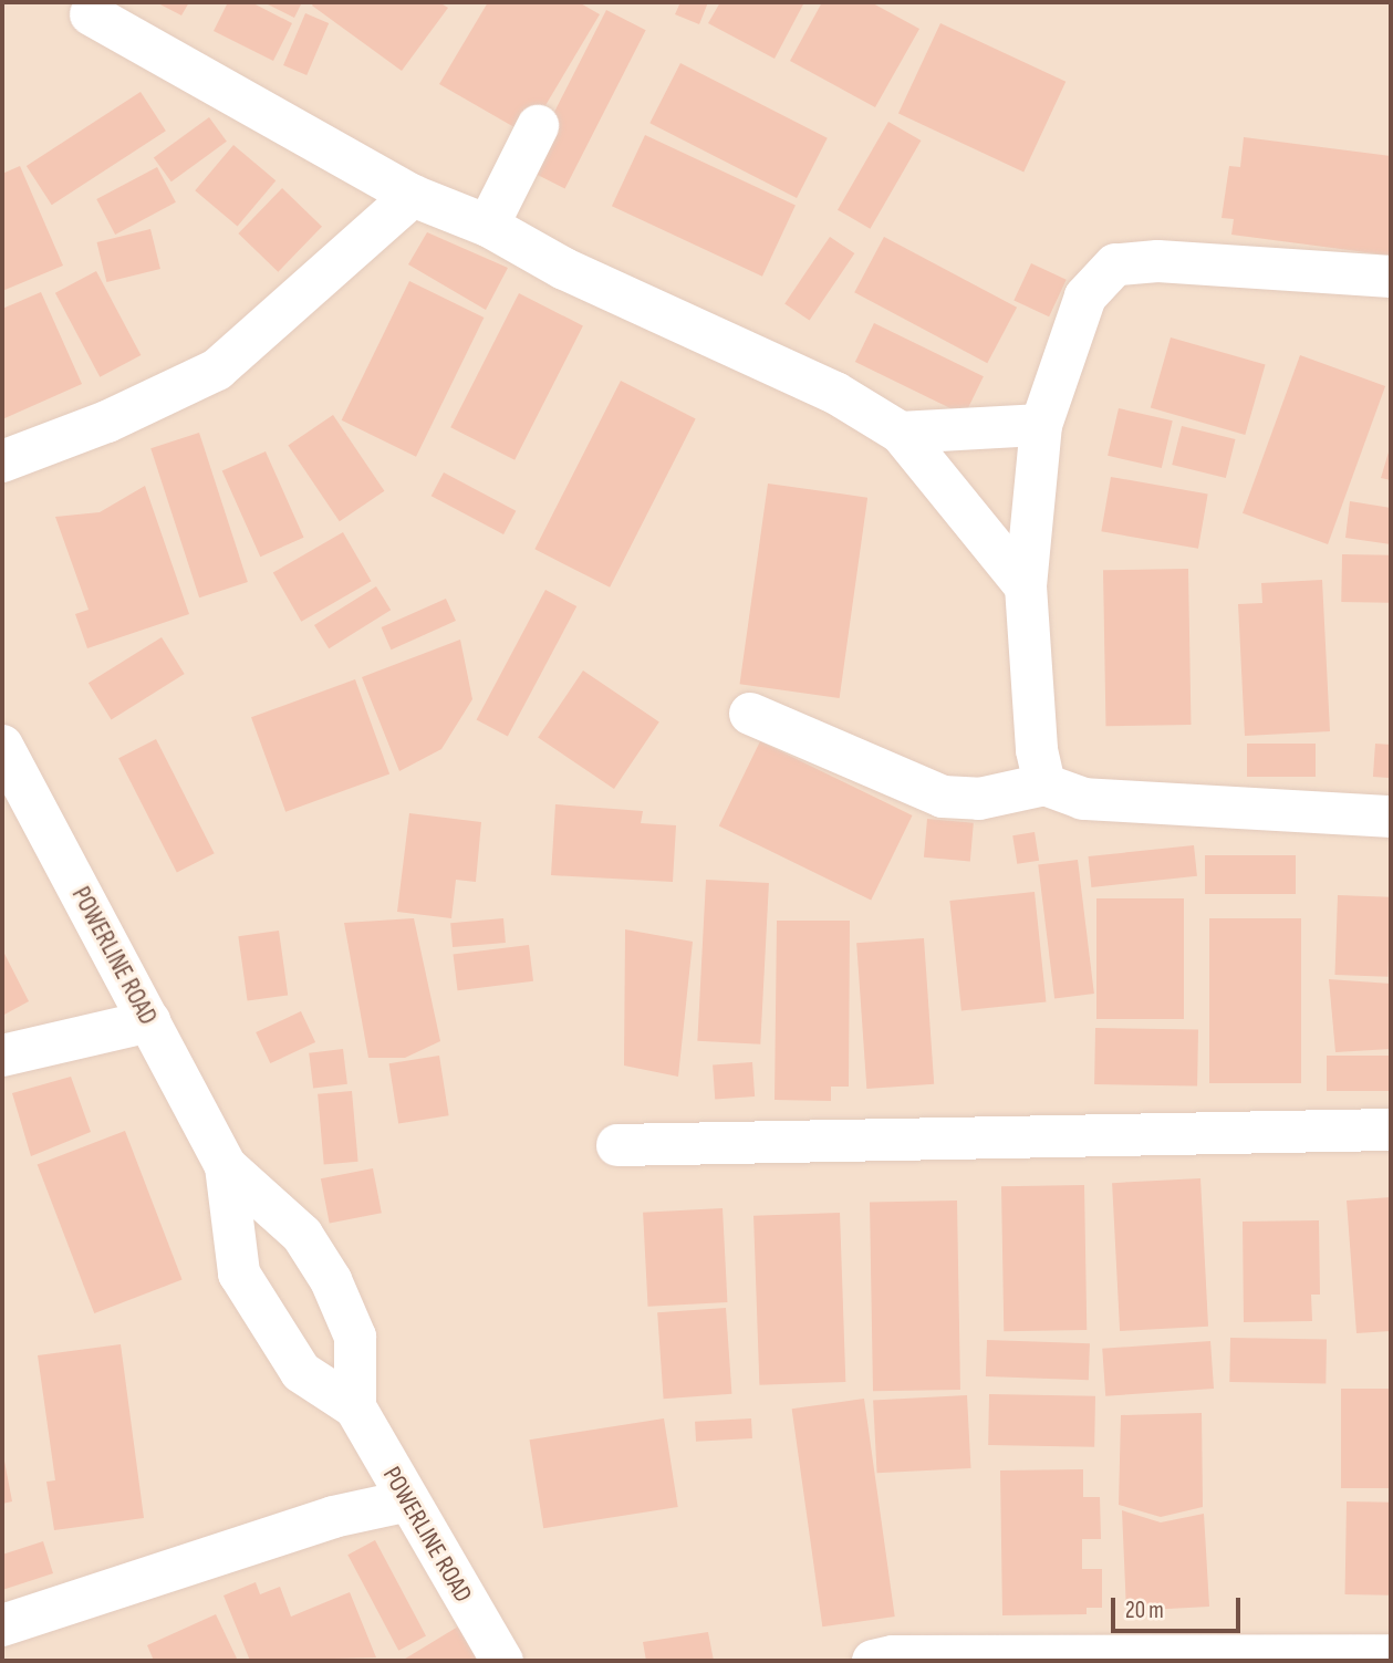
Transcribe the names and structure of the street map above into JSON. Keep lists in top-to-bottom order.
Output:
{
  "streets": {
    "street": ["POWERLINE ROAD"]
  },
  "scale_bar": "20 m"
}
